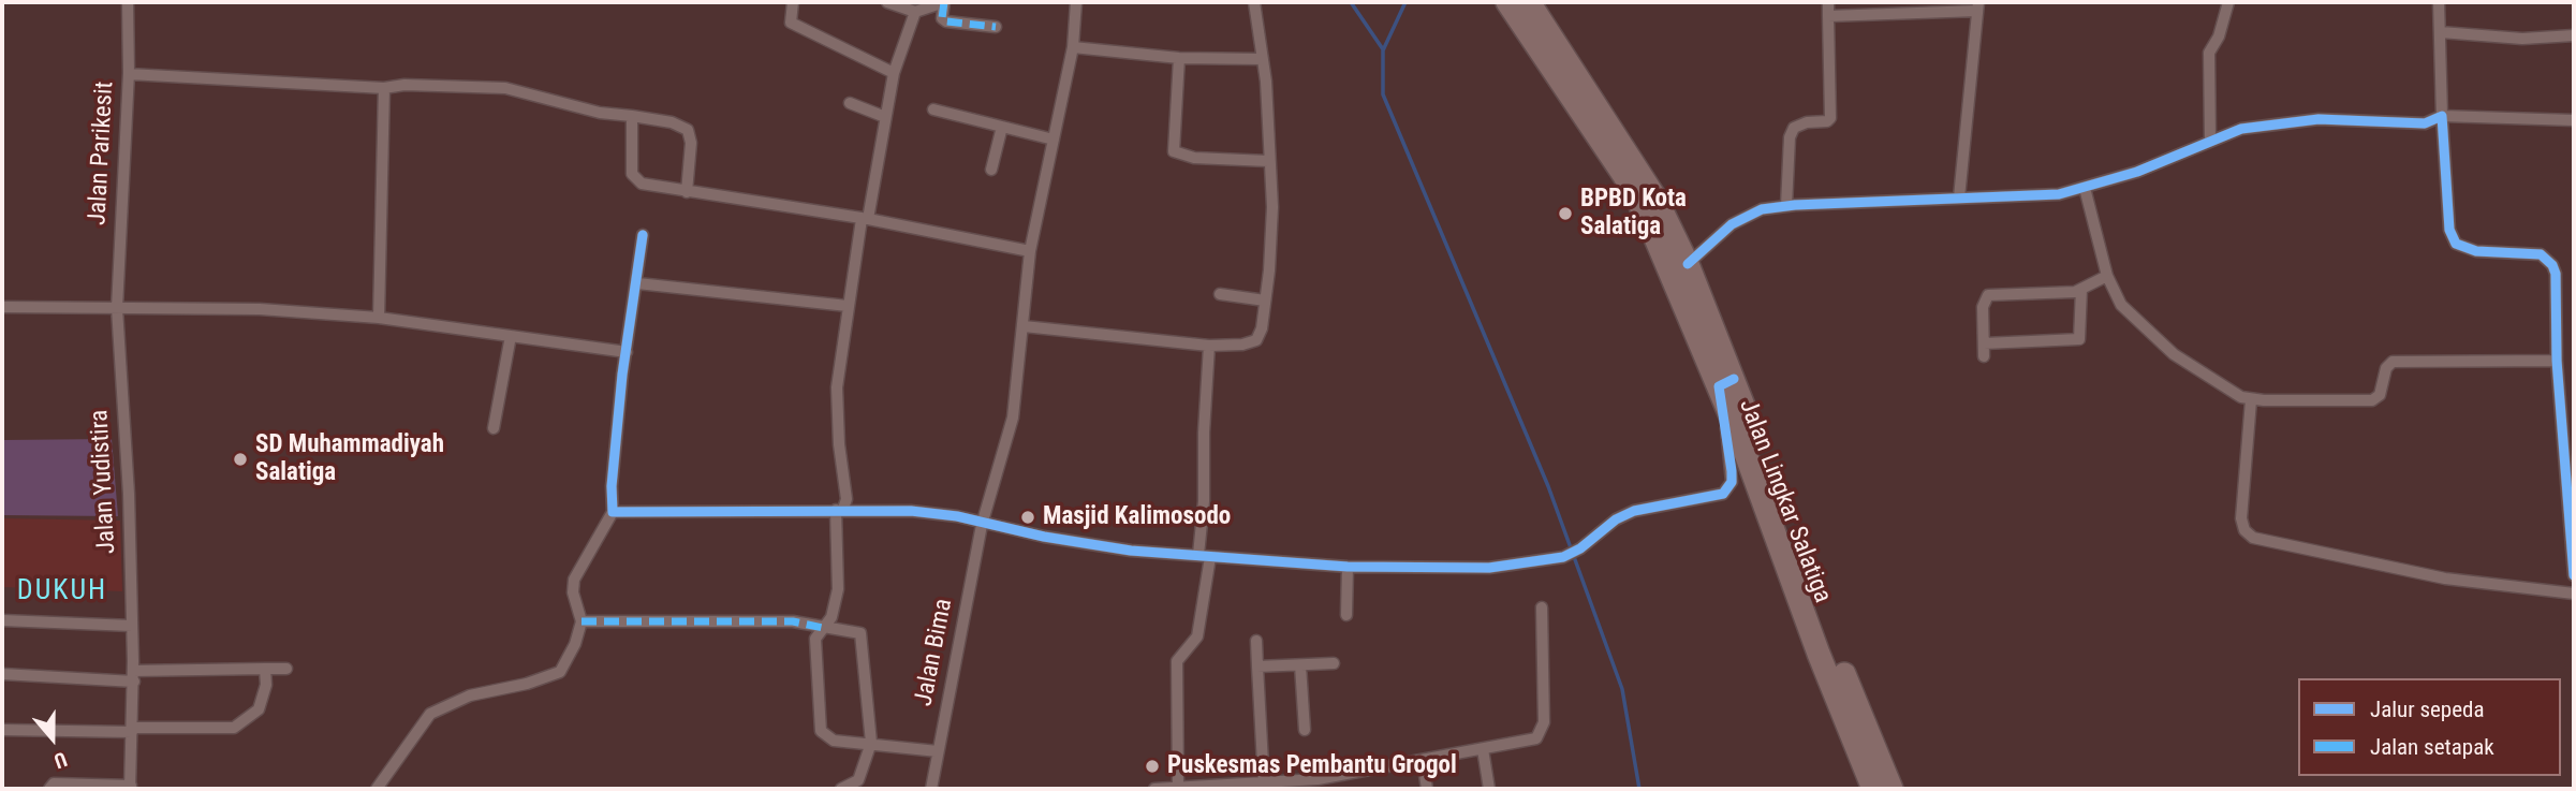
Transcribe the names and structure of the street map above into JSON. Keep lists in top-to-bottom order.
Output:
{
  "streets": {
    "highway": ["Jalan Lingkar Salatiga"],
    "street": ["Jalan Parikesit", "Jalan Yudistira", "Jalan Bima"]
  },
  "crossings": [
    ["Jalan Parikesit", "Jalan Yudistira"]
  ],
  "districts": ["DUKUH"],
  "places": [
    "BPBD Kota Salatiga",
    "SD Muhammadiyah Salatiga",
    "Masjid Kalimosodo",
    "Puskesmas Pembantu Grogol"
  ],
  "legend": ["Jalur sepeda", "Jalan setapak"],
  "north": "bottom"
}
